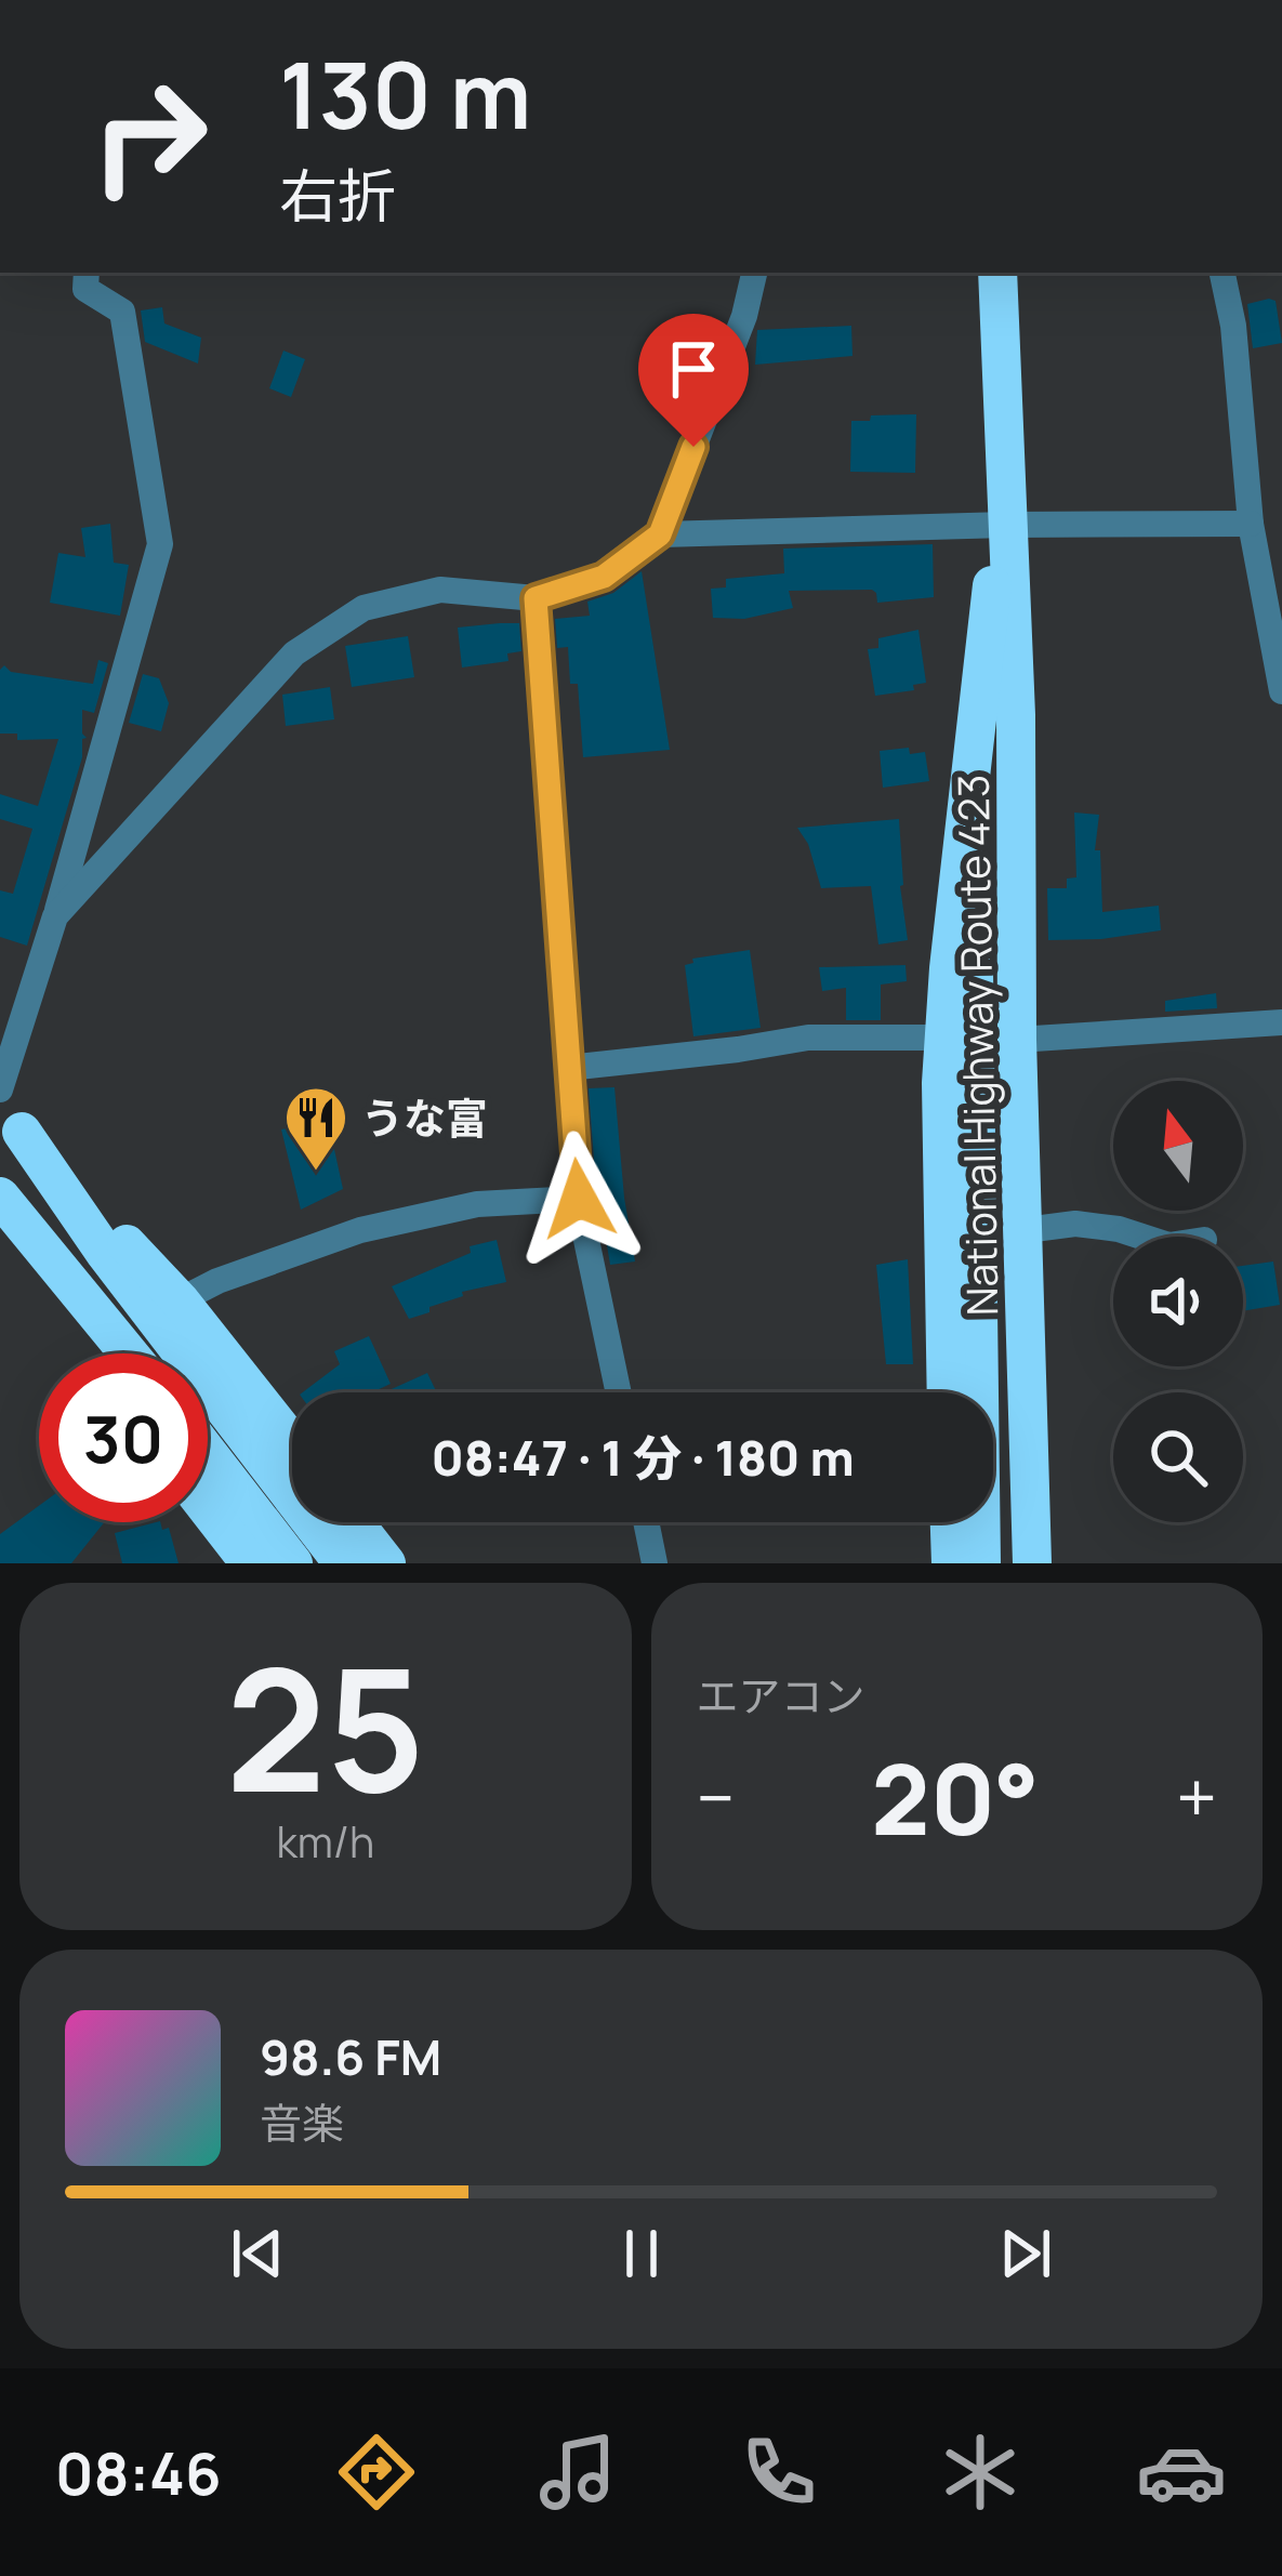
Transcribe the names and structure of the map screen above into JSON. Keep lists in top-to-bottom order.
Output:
{
  "streets": {
    "highway": ["National Highway Route 423"]
  },
  "places": {
    "restaurant": ["うな富"]
  },
  "north": "top",
  "page": {
    "turn": ["130 m", "右折"],
    "limit": "30",
    "trip": "08:47 · 1 分 · 180 m",
    "tile": [
      ["25", "km/h"],
      "エアコン"
    ],
    "heat": ["−", "20°", "+"],
    "song": ["98.6 FM", "音楽"],
    "tabs": "08:46"
  }
}
